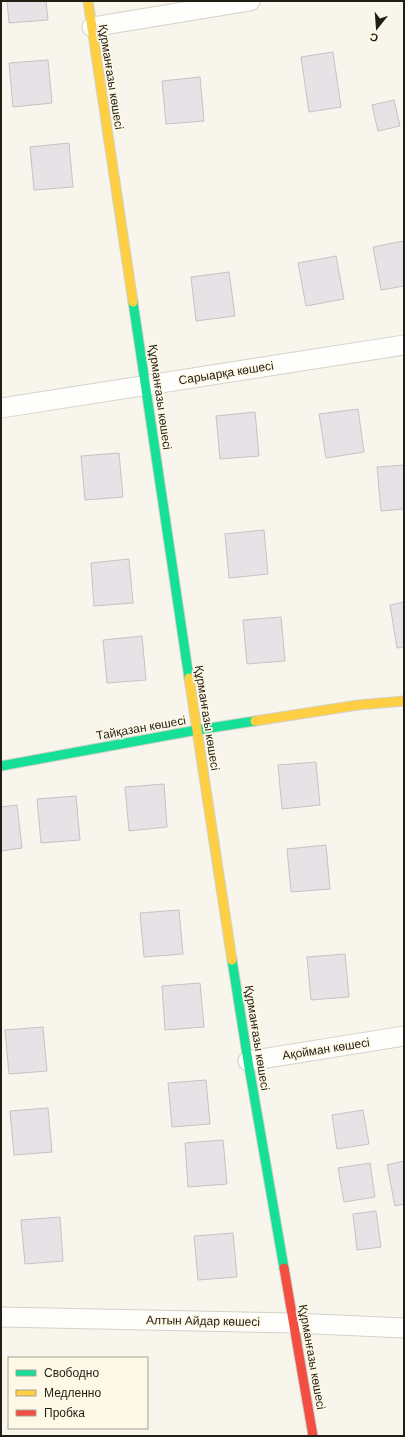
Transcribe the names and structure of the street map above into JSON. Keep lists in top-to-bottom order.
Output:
{
  "streets": {
    "street": [
      "Құрманғазы көшесі",
      "Сарыарқа көшесі",
      "Тайқазан көшесі",
      "Ақойман көшесі",
      "Алтын Айдар көшесі"
    ]
  },
  "crossings": [
    ["Құрманғазы көшесі", "Сарыарқа көшесі"],
    ["Құрманғазы көшесі", "Тайқазан көшесі"],
    ["Құрманғазы көшесі", "Ақойман көшесі"],
    ["Құрманғазы көшесі", "Алтын Айдар көшесі"]
  ],
  "legend": ["Свободно", "Медленно", "Пробка"],
  "north": "bottom"
}
